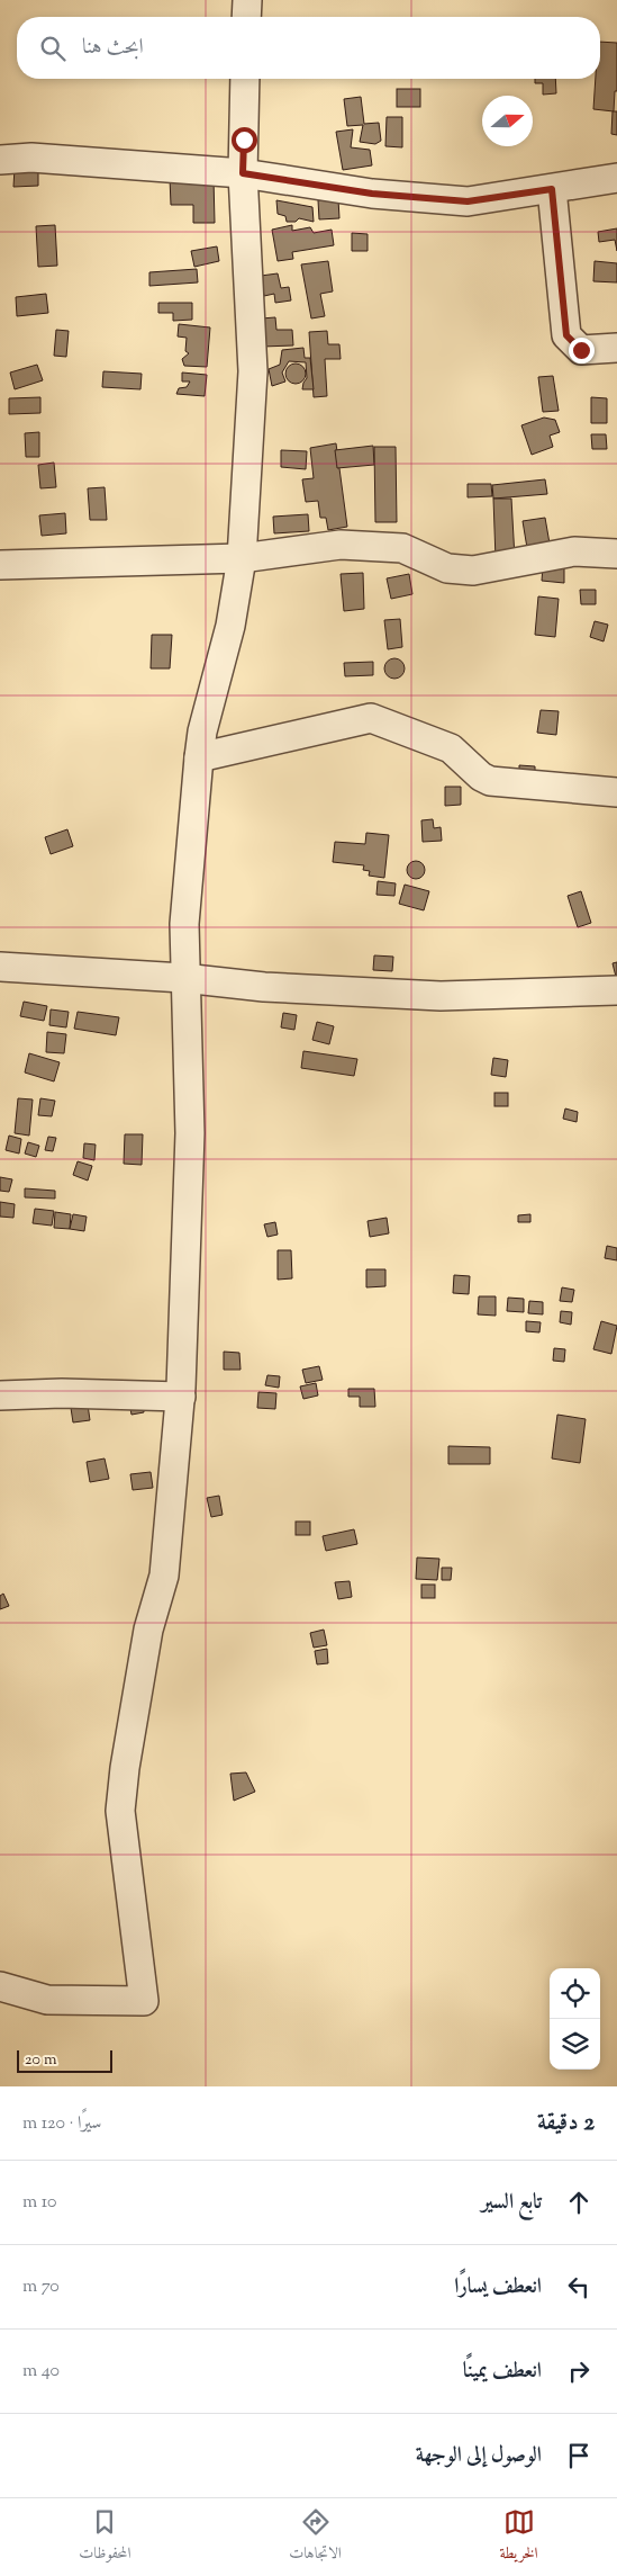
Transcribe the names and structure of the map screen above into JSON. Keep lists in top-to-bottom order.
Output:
{
  "scale_bar": "20 m",
  "north": "right",
  "page": {
    "search": "ابحث هنا",
    "scale": "20 m",
    "heading": ["2 دقيقة", "سيرًا · 120 m"],
    "list": [
      ["تابع السير", "10 m"],
      ["انعطف يسارًا", "70 m"],
      ["انعطف يمينًا", "40 m"],
      "الوصول إلى الوجهة"
    ],
    "nav": ["الخريطة", "الاتجاهات", "المحفوظات"]
  }
}
